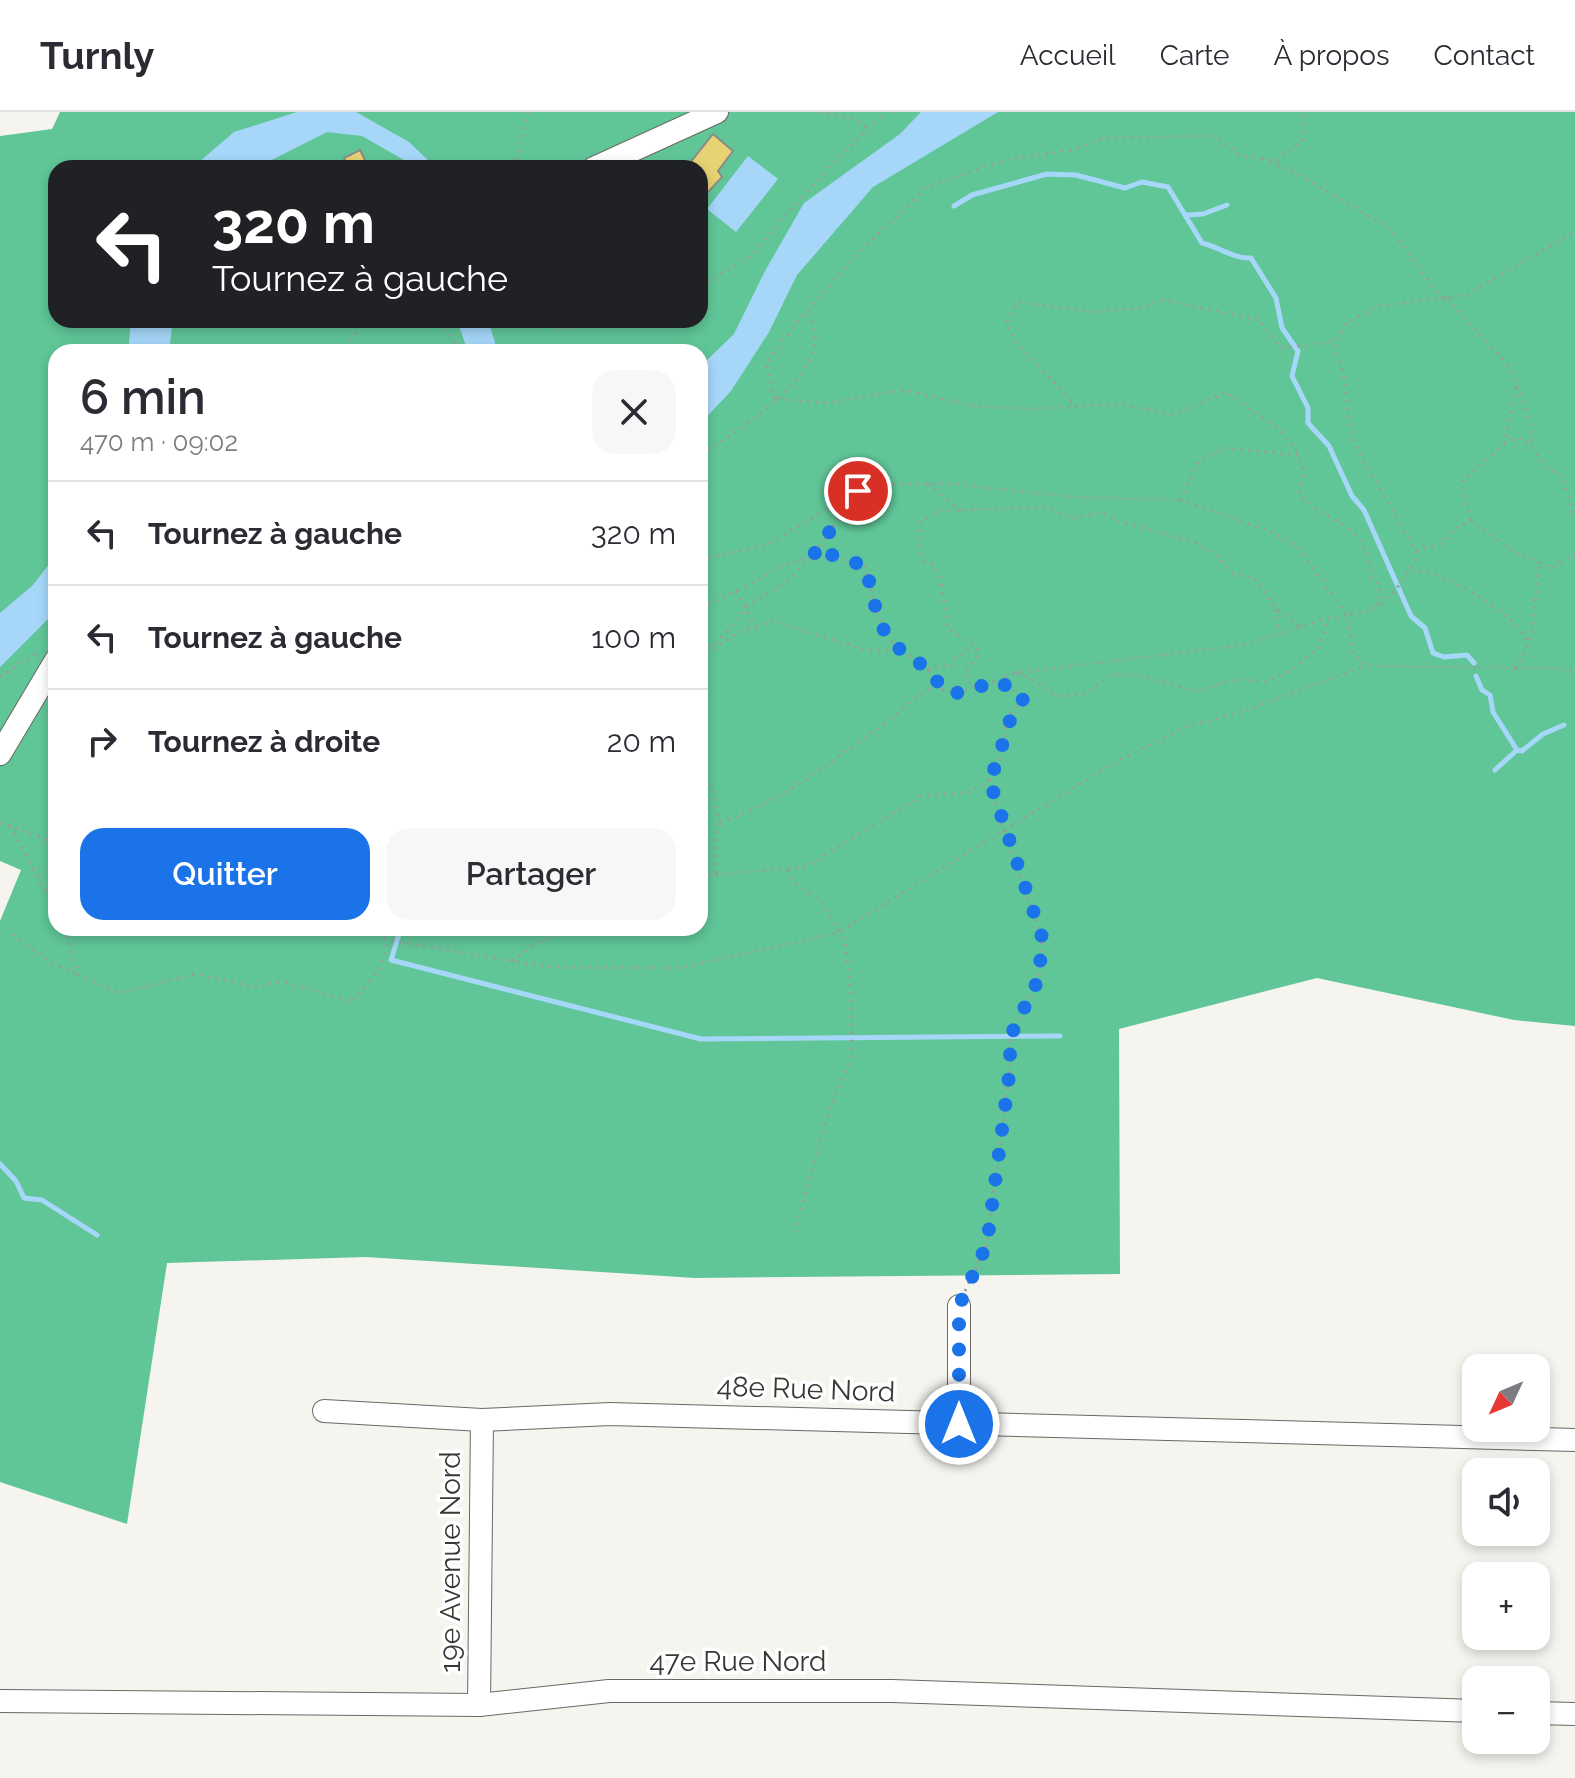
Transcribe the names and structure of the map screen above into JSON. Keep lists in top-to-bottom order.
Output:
{
  "streets": {
    "street": ["48e Rue Nord", "19e Avenue Nord", "47e Rue Nord"]
  },
  "crossings": [
    ["48e Rue Nord", "19e Avenue Nord"],
    ["19e Avenue Nord", "47e Rue Nord"]
  ],
  "north": "bottom left",
  "page": {
    "header": "Turnly",
    "nav": [
      "Accueil",
      "Carte",
      "À propos",
      "Contact"
    ],
    "turn": ["320 m", "Tournez à gauche"],
    "heading": ["6 min", "470 m · 09:02"],
    "list": [
      {
        "name": "Tournez à gauche",
        "value": "320 m"
      },
      {
        "name": "Tournez à gauche",
        "value": "100 m"
      },
      {
        "name": "Tournez à droite",
        "value": "20 m"
      }
    ],
    "buttons": ["Quitter", "Partager"],
    "map_buttons": ["+", "−"]
  }
}
